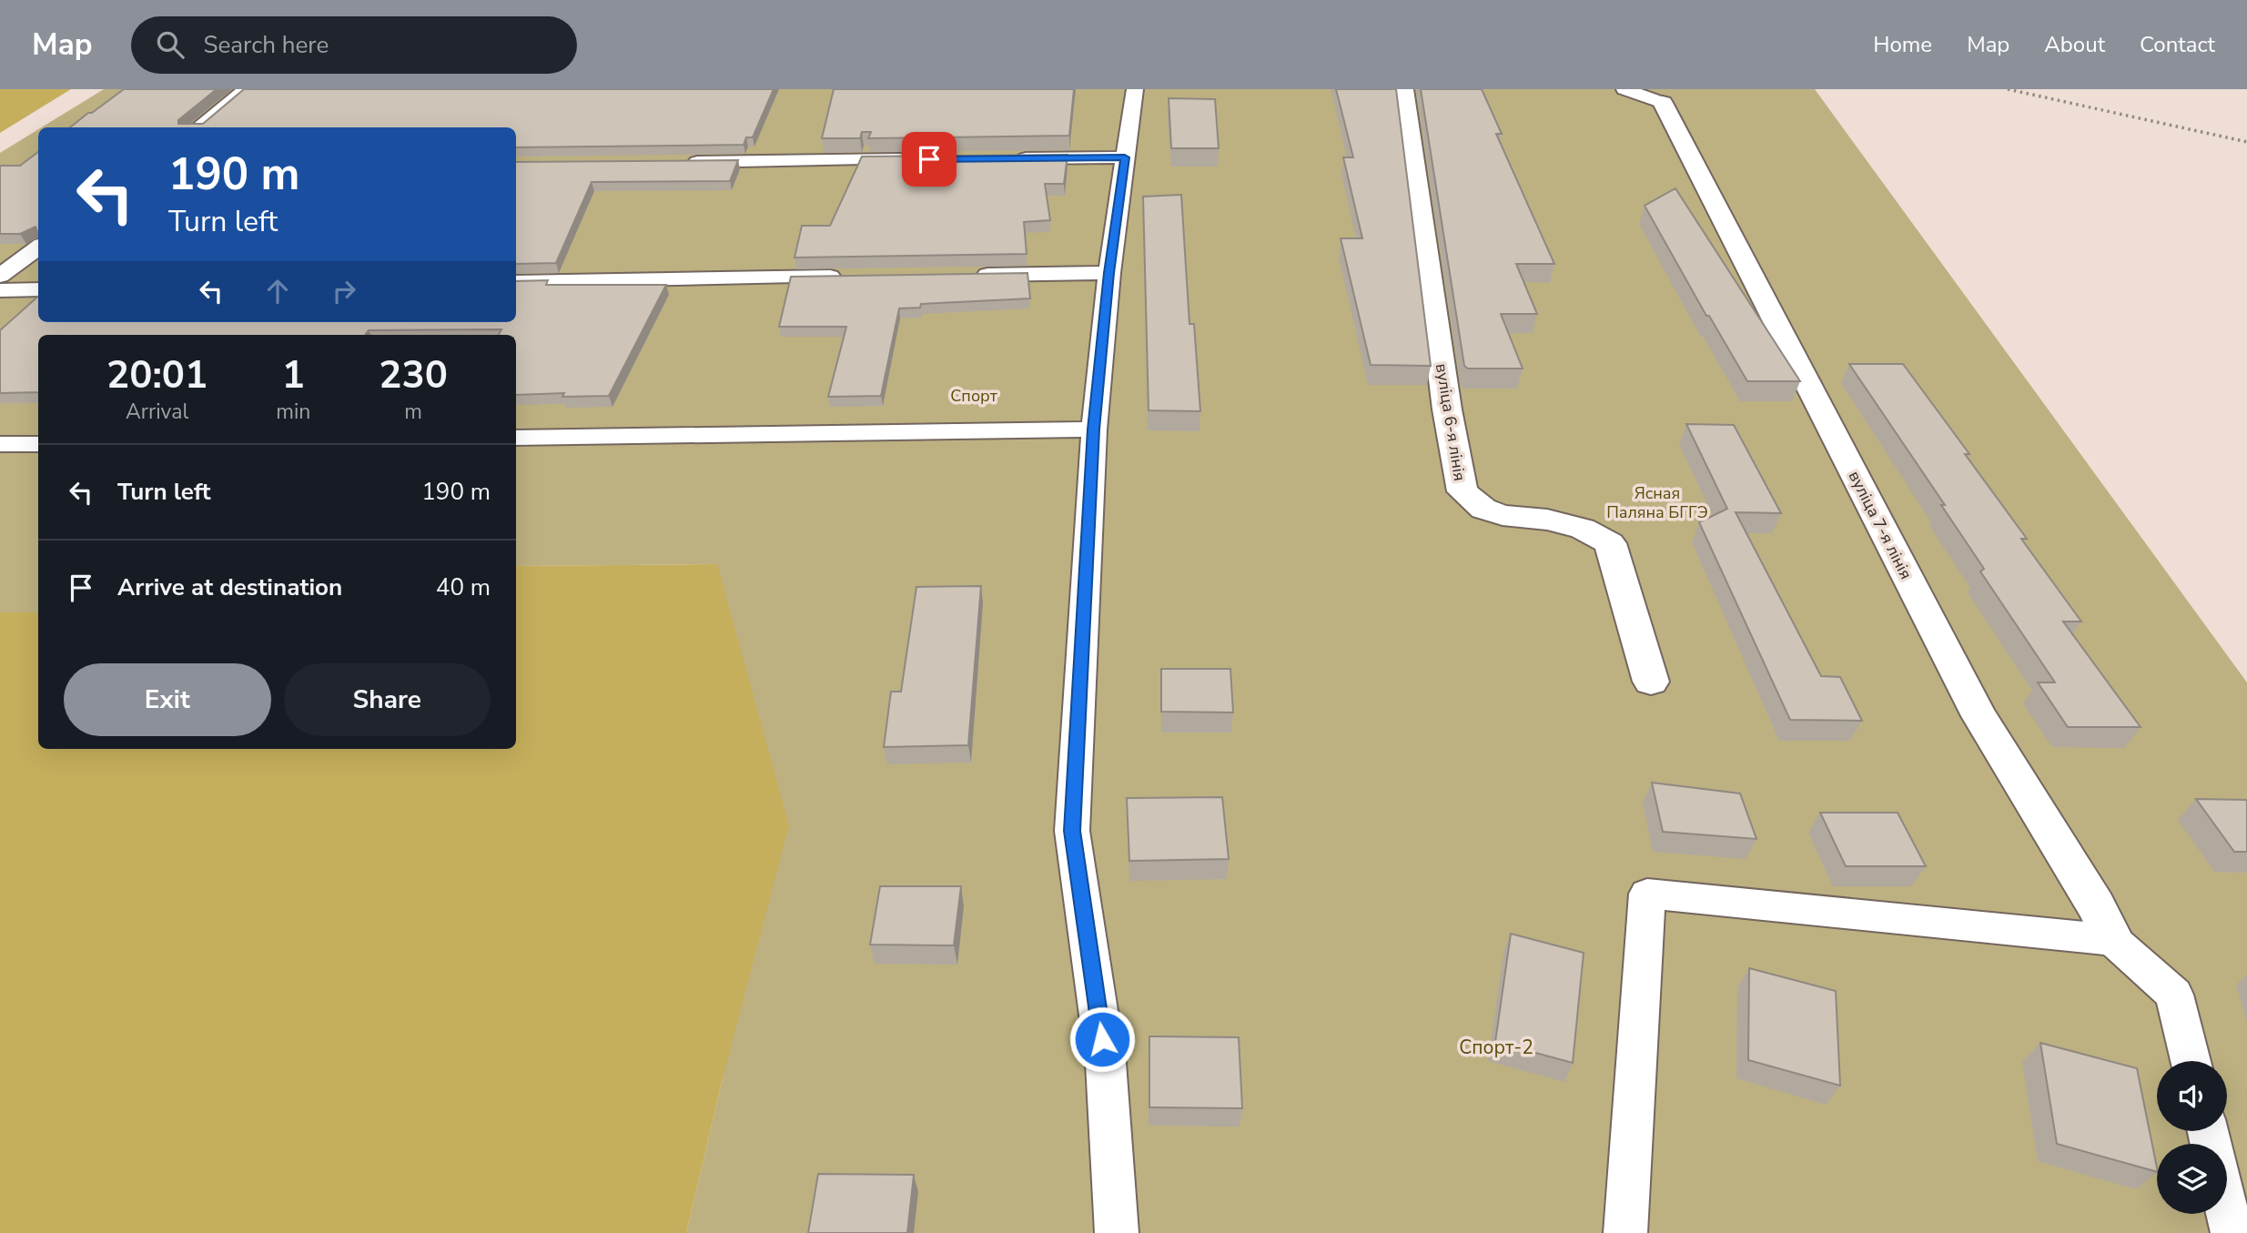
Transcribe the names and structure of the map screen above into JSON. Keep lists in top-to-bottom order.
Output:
{
  "streets": {
    "street": ["вуліца 6-я лінія", "вуліца 7-я лінія"]
  },
  "parks": ["Спорт", "Ясная Паляна БГГЭ", "Спорт-2"],
  "page": {
    "header": "Map",
    "search": "Search here",
    "nav": [
      "Home",
      "Map",
      "About",
      "Contact"
    ],
    "turn": ["190 m", "Turn left"],
    "eta": [
      "20:01",
      "Arrival",
      "1",
      "min",
      "230",
      "m"
    ],
    "list": [
      {
        "name": "Turn left",
        "value": "190 m"
      },
      {
        "name": "Arrive at destination",
        "value": "40 m"
      }
    ],
    "buttons": ["Exit", "Share"]
  }
}
